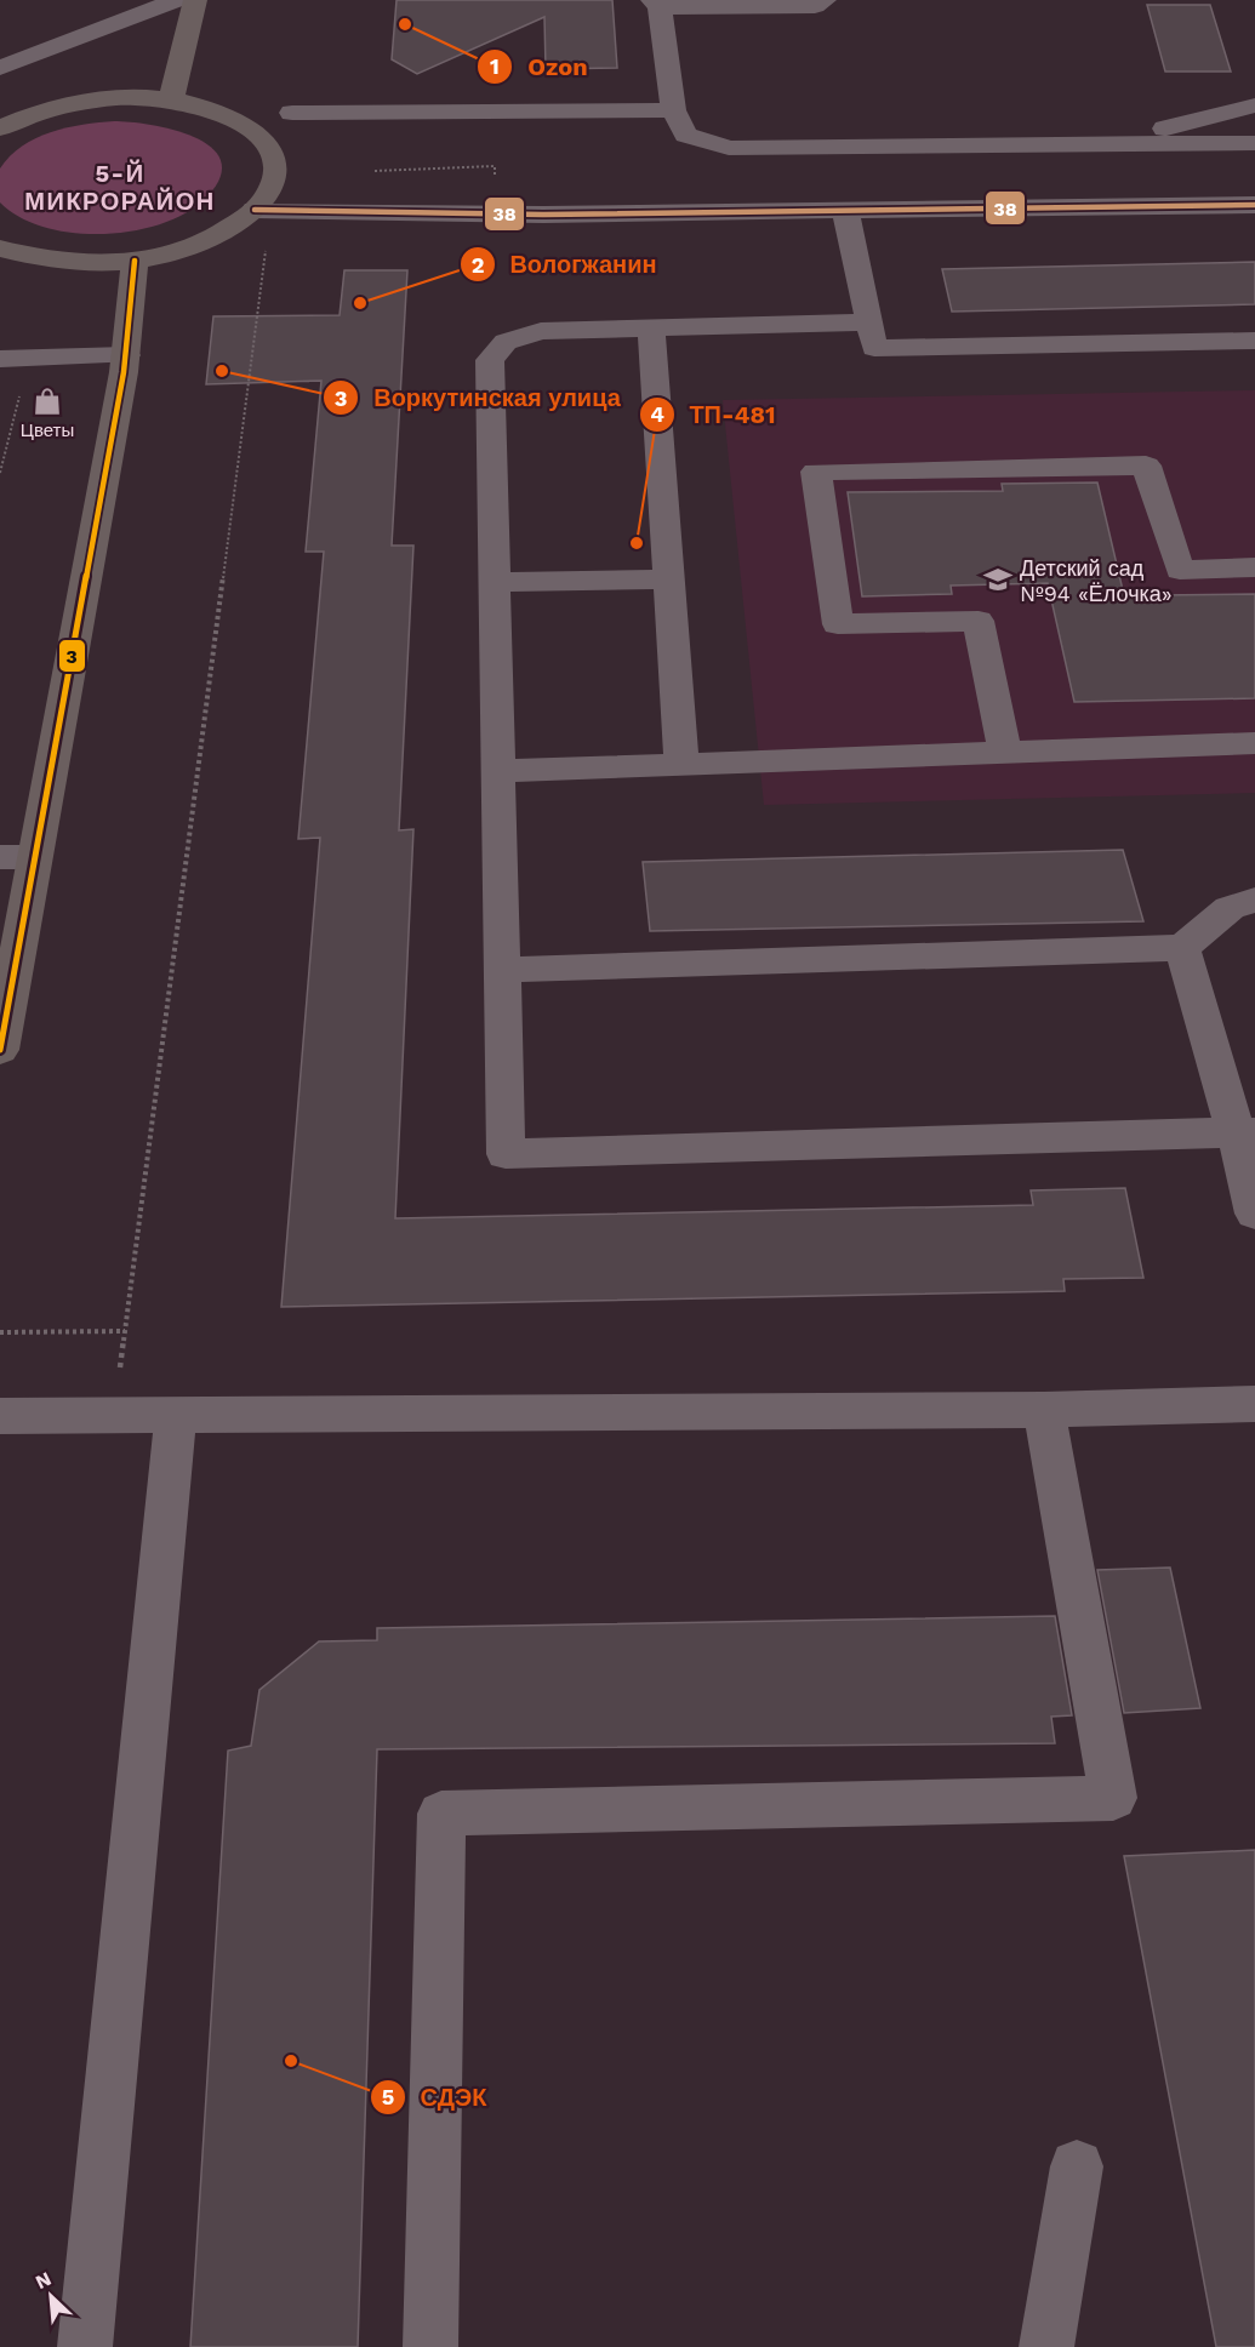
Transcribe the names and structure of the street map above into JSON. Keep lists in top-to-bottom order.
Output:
{
  "districts": ["5-Й МИКРОРАЙОН"],
  "places": {
    "other": [
      "Ozon",
      "Вологжанин",
      "Воркутинская улица",
      "ТП-481",
      "СДЭК"
    ],
    "shop": ["Цветы"],
    "school or university": ["Детский сад №94 «Ёлочка»"]
  },
  "lines": ["transit line 38", "transit line 3"],
  "north": "top left"
}
